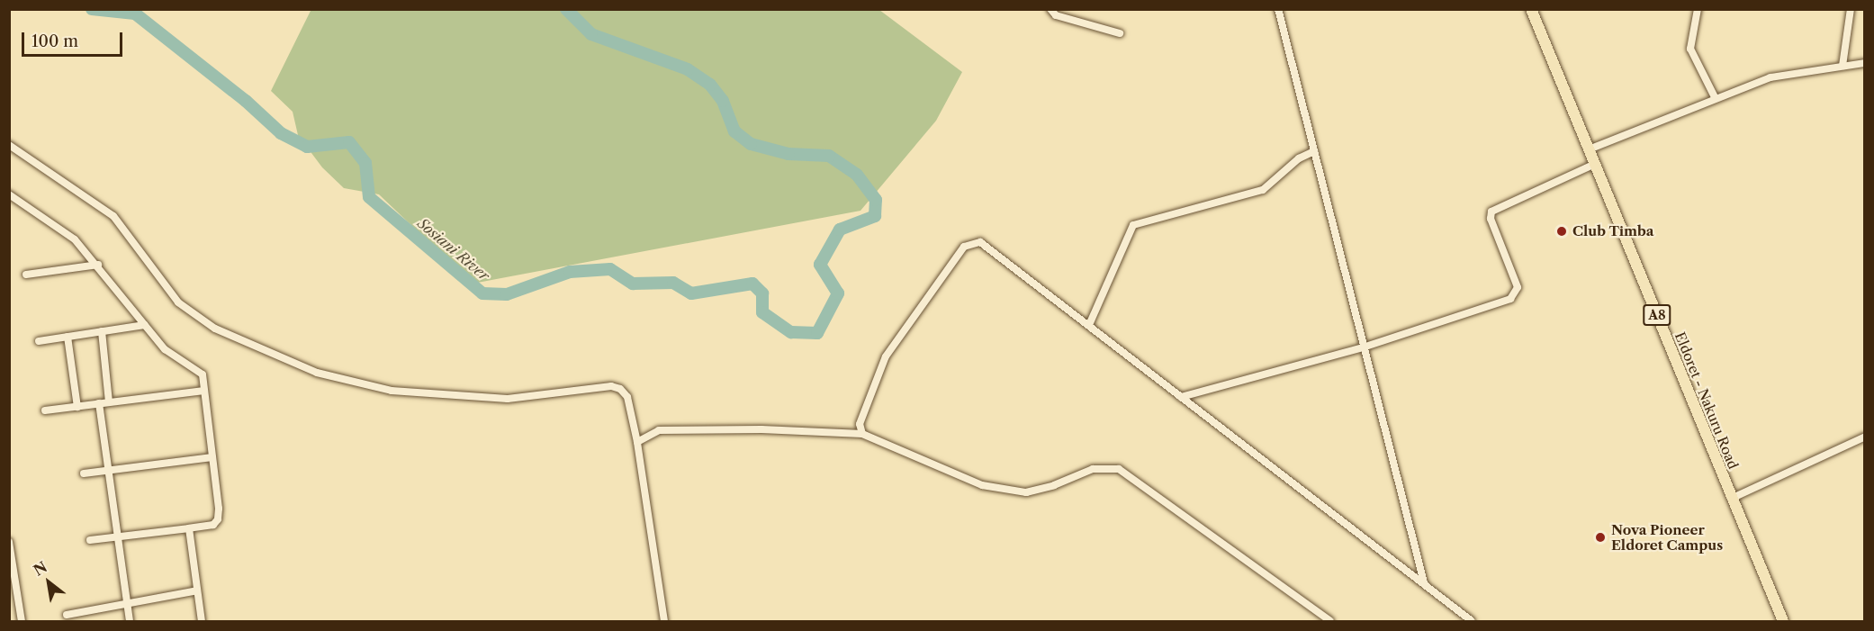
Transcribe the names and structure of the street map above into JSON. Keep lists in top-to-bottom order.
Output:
{
  "streets": {
    "highway": ["A8", "Eldoret - Nakuru Road"]
  },
  "water": ["Sosiani River"],
  "places": ["Club Timba", "Nova Pioneer Eldoret Campus"],
  "scale_bar": "100 m",
  "north": "top left"
}
